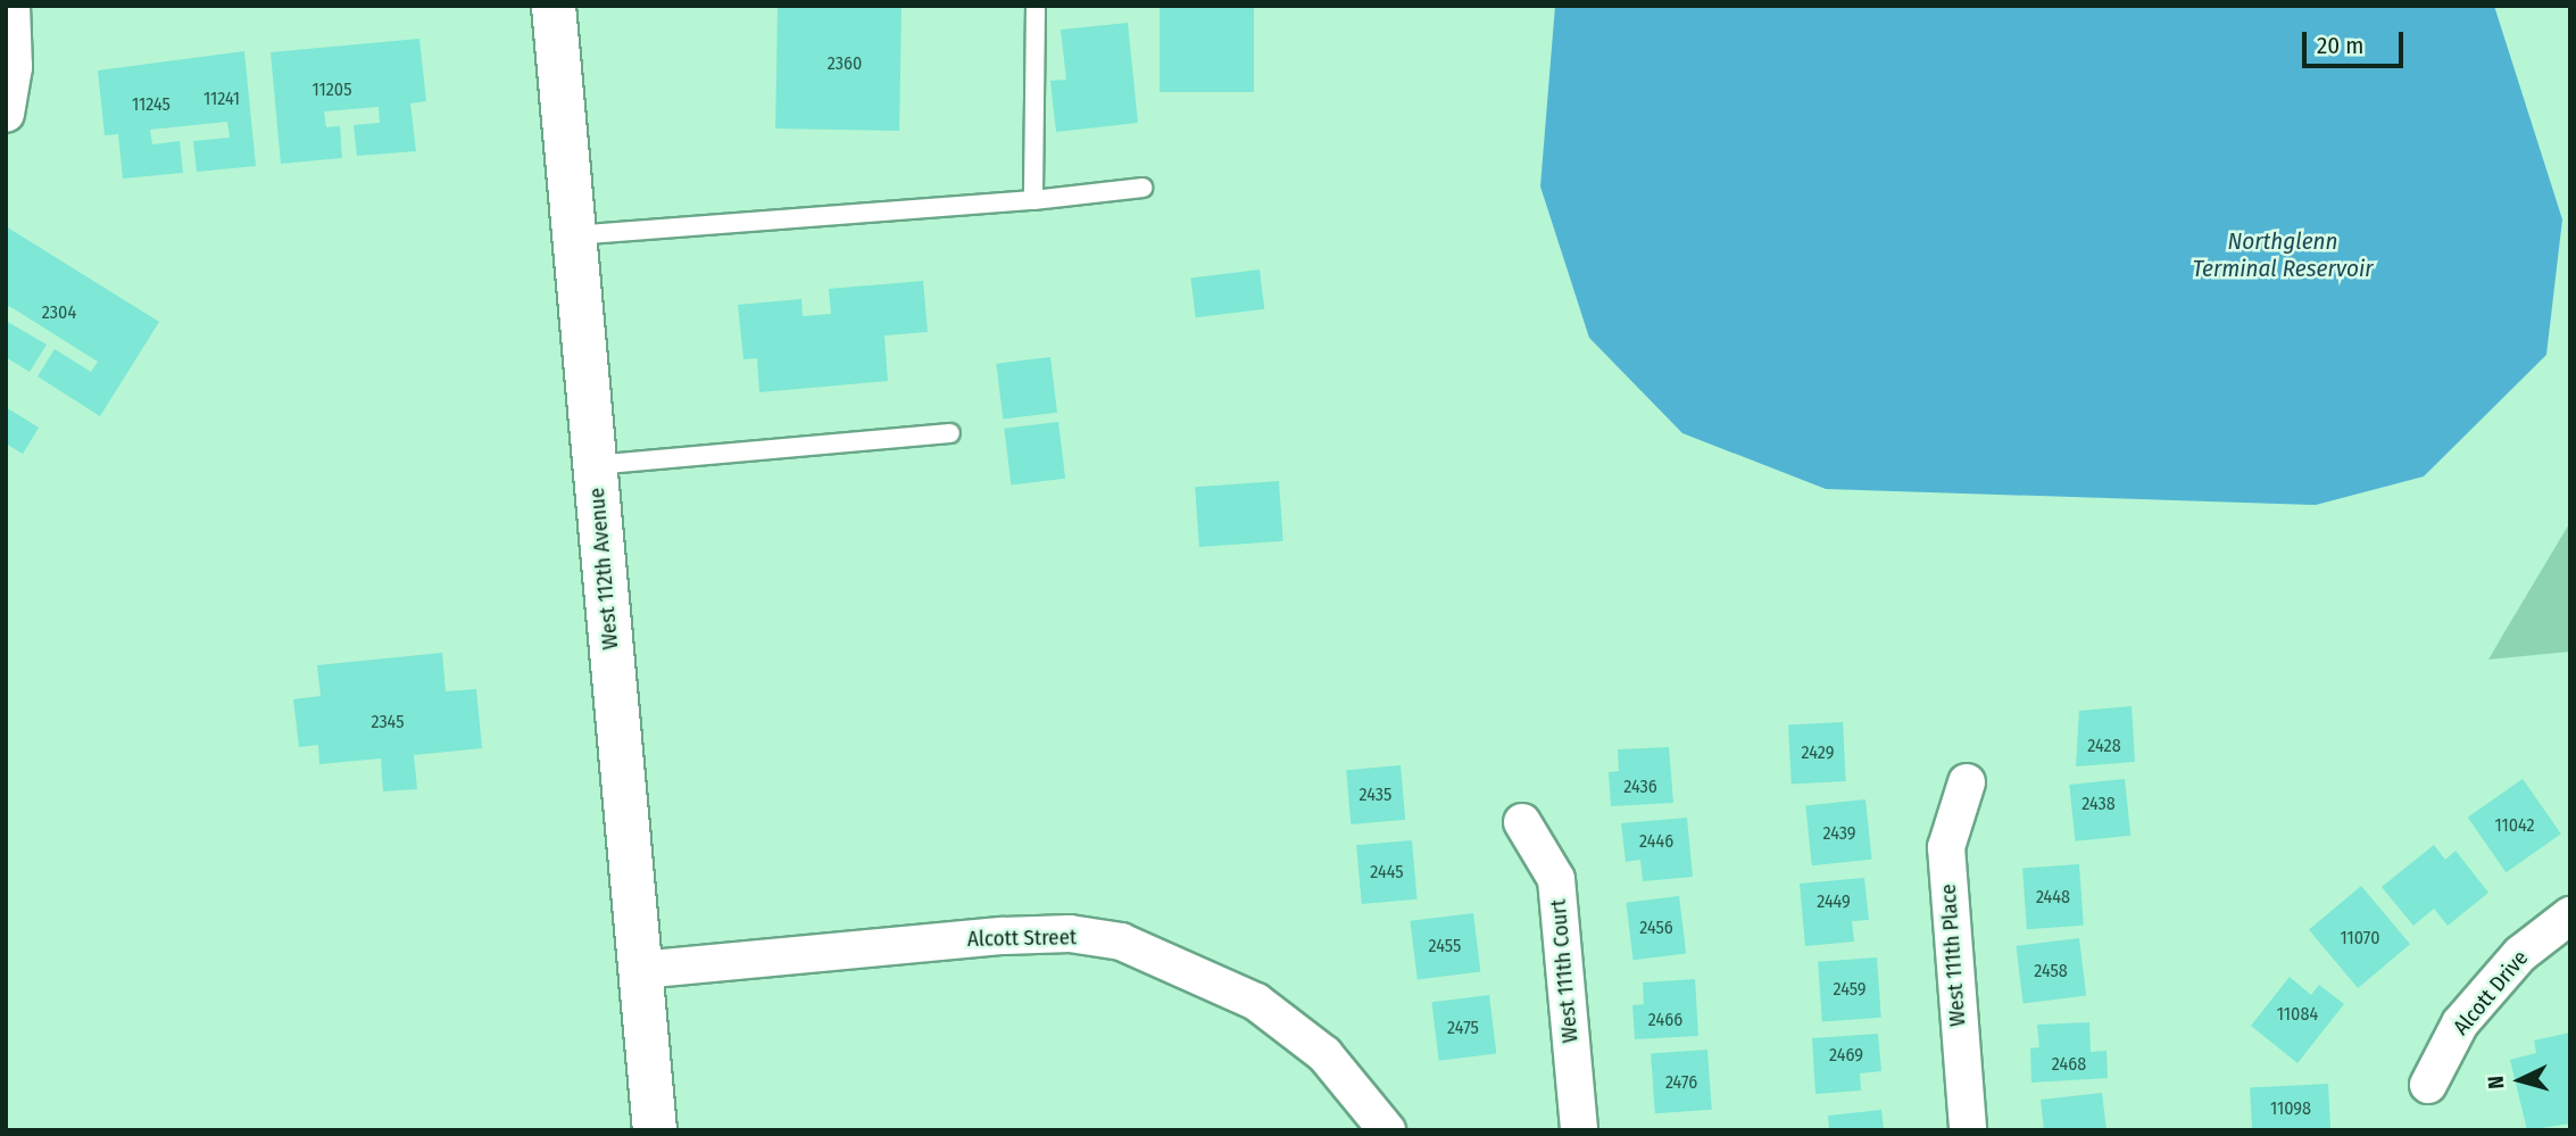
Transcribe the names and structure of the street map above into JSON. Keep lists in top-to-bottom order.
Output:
{
  "streets": {
    "main road": ["West 112th Avenue"],
    "street": [
      "Alcott Street",
      "West 111th Place",
      "West 111th Court",
      "Alcott Drive"
    ]
  },
  "crossings": [
    ["West 112th Avenue", "Alcott Street"]
  ],
  "water": ["Northglenn Terminal Reservoir"],
  "house_numbers": [
    "2360",
    "11205",
    "11241",
    "11245",
    "2304",
    "2345",
    "2428",
    "2429",
    "2436",
    "2435",
    "2438",
    "11042",
    "2439",
    "2446",
    "2445",
    "2448",
    "2449",
    "2456",
    "11070",
    "2455",
    "2458",
    "2459",
    "11084",
    "2466",
    "2475",
    "2469",
    "2468",
    "2476",
    "11098"
  ],
  "scale_bar": "20 m",
  "north": "left"
}
